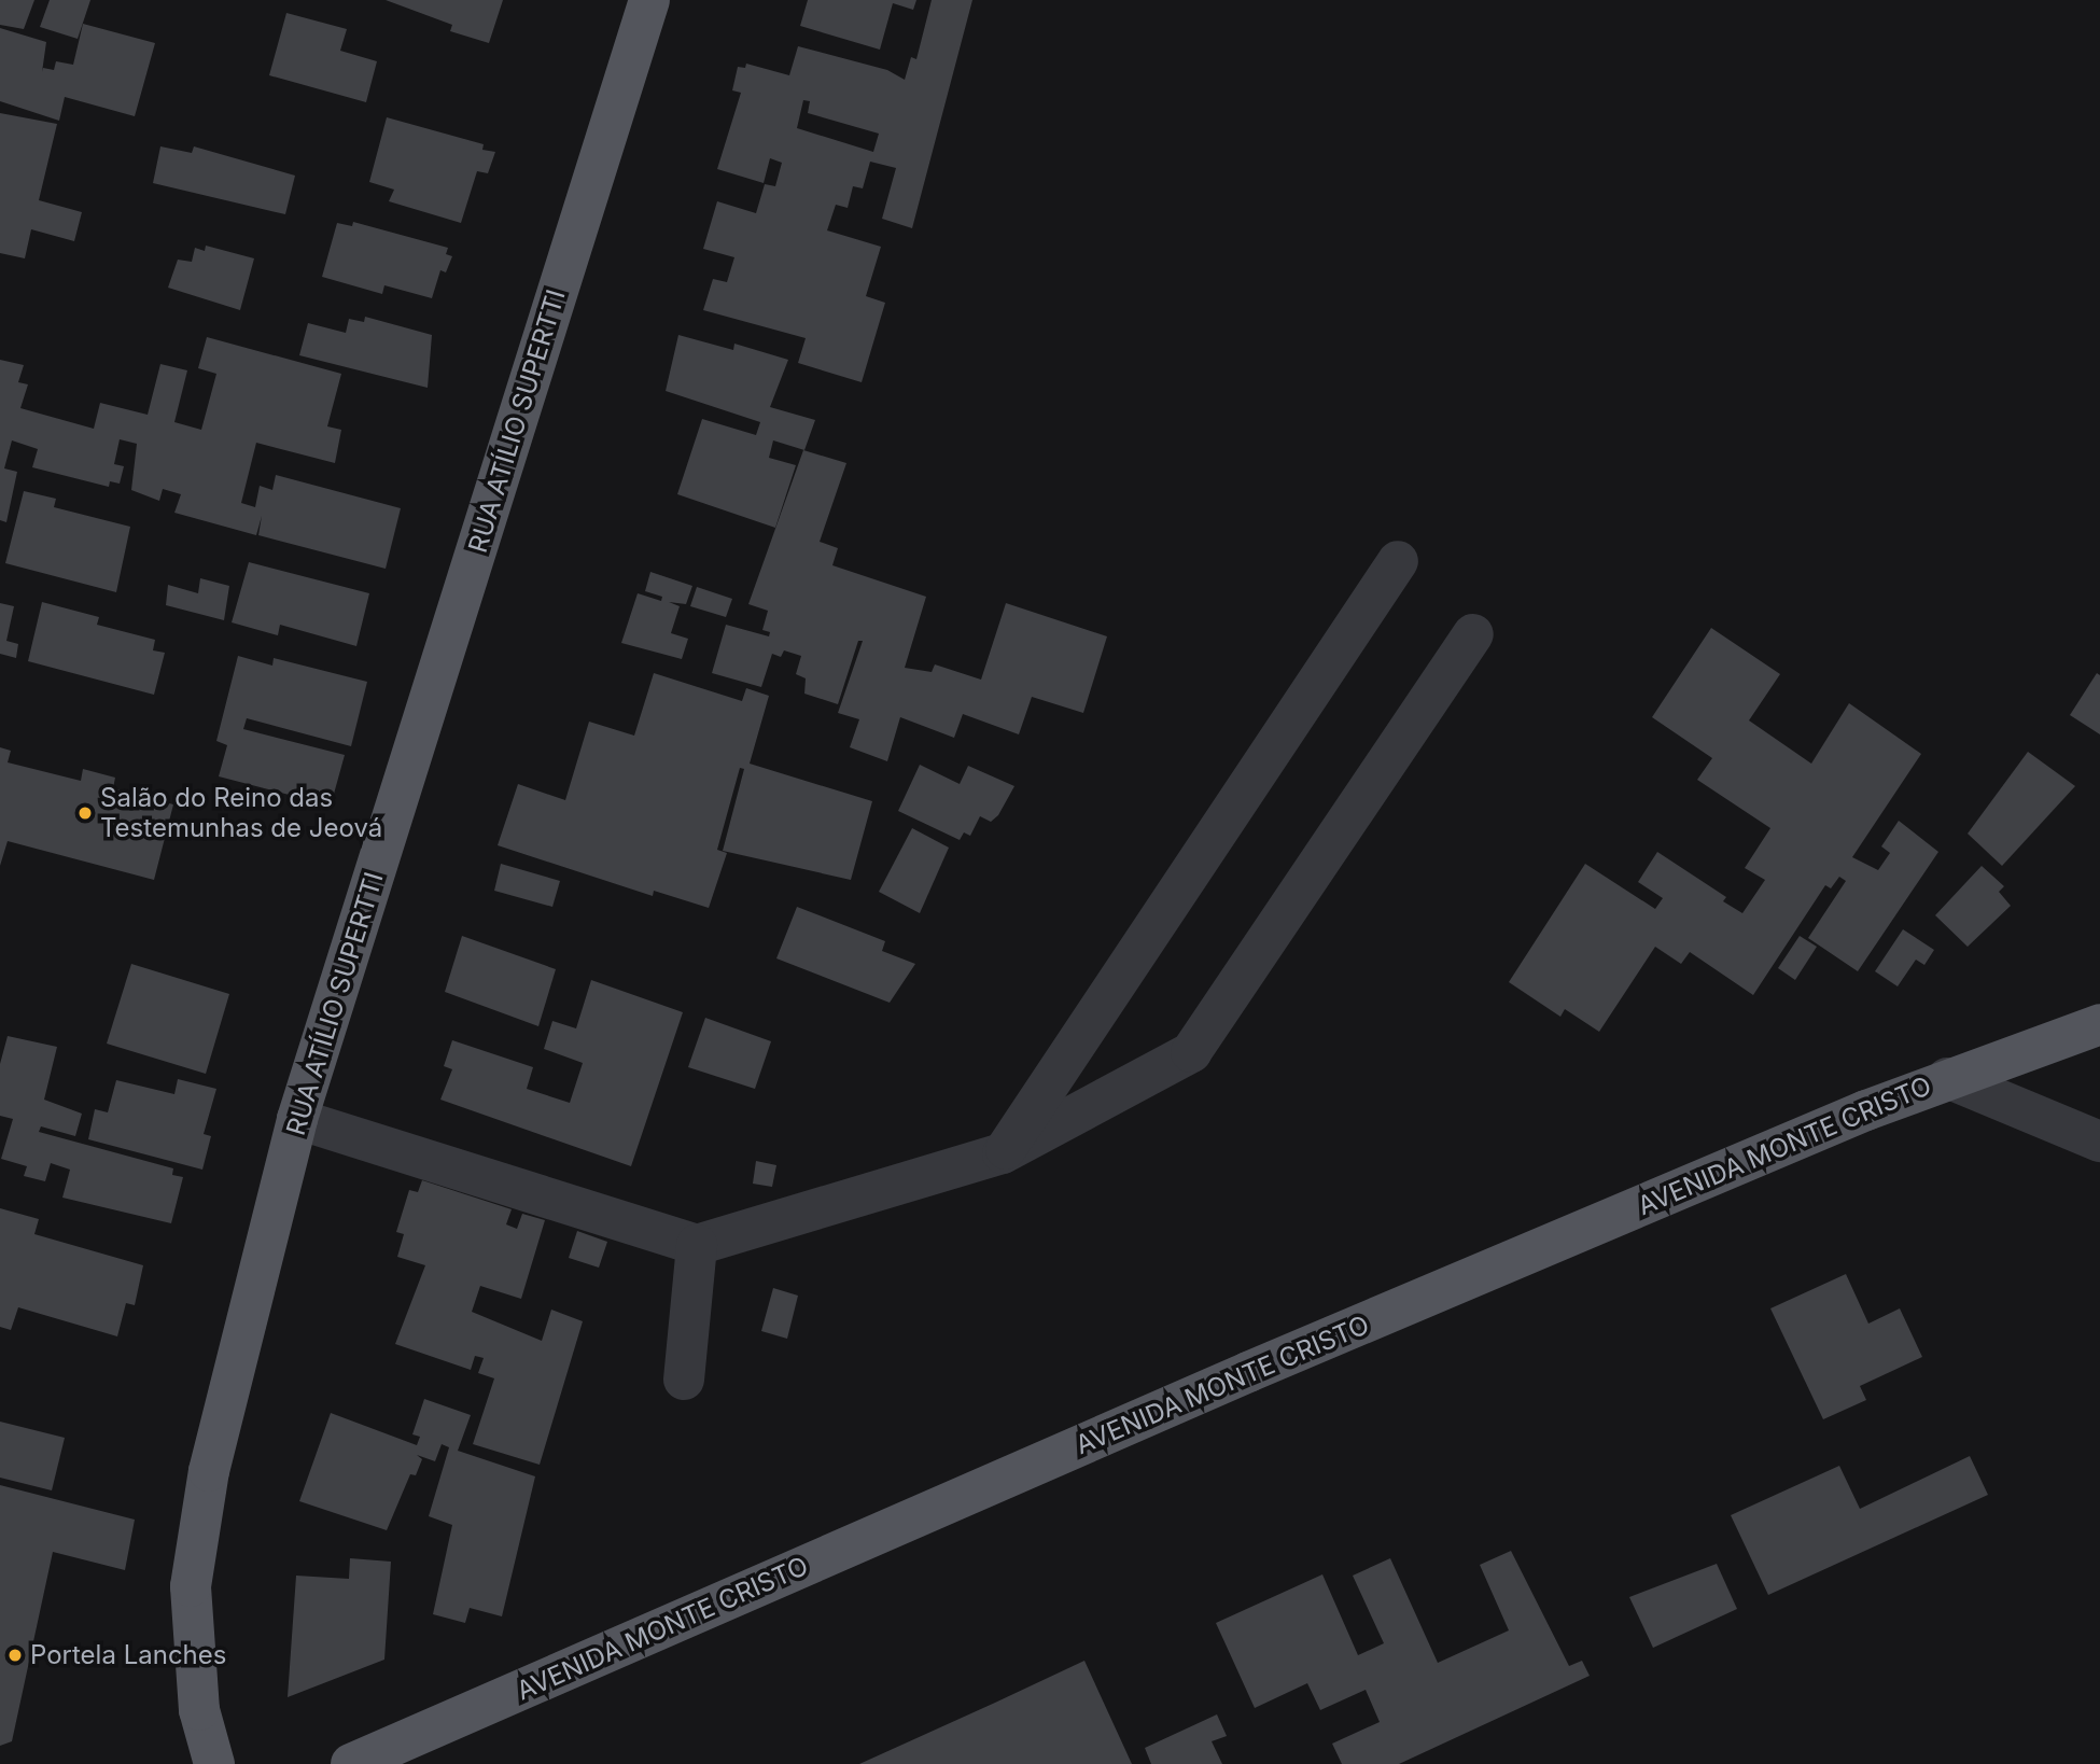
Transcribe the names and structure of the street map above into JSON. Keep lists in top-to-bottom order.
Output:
{
  "streets": {
    "main road": ["RUA ATÍLIO SUPERTTI", "AVENIDA MONTE CRISTO"]
  },
  "places": ["Salão do Reino das Testemunhas de Jeová", "Portela Lanches"]
}
